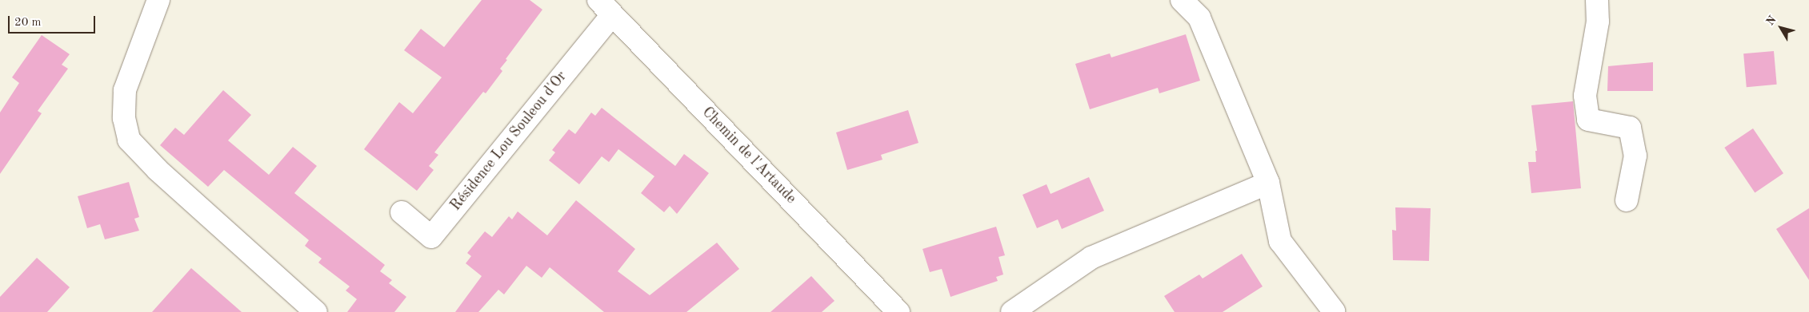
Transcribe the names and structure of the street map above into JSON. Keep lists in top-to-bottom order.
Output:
{
  "streets": {
    "street": ["Résidence Lou Souleou d'Or", "Chemin de l'Artaude"]
  },
  "crossings": [
    ["Résidence Lou Souleou d'Or", "Chemin de l'Artaude"]
  ],
  "scale_bar": "20 m",
  "north": "top left"
}
